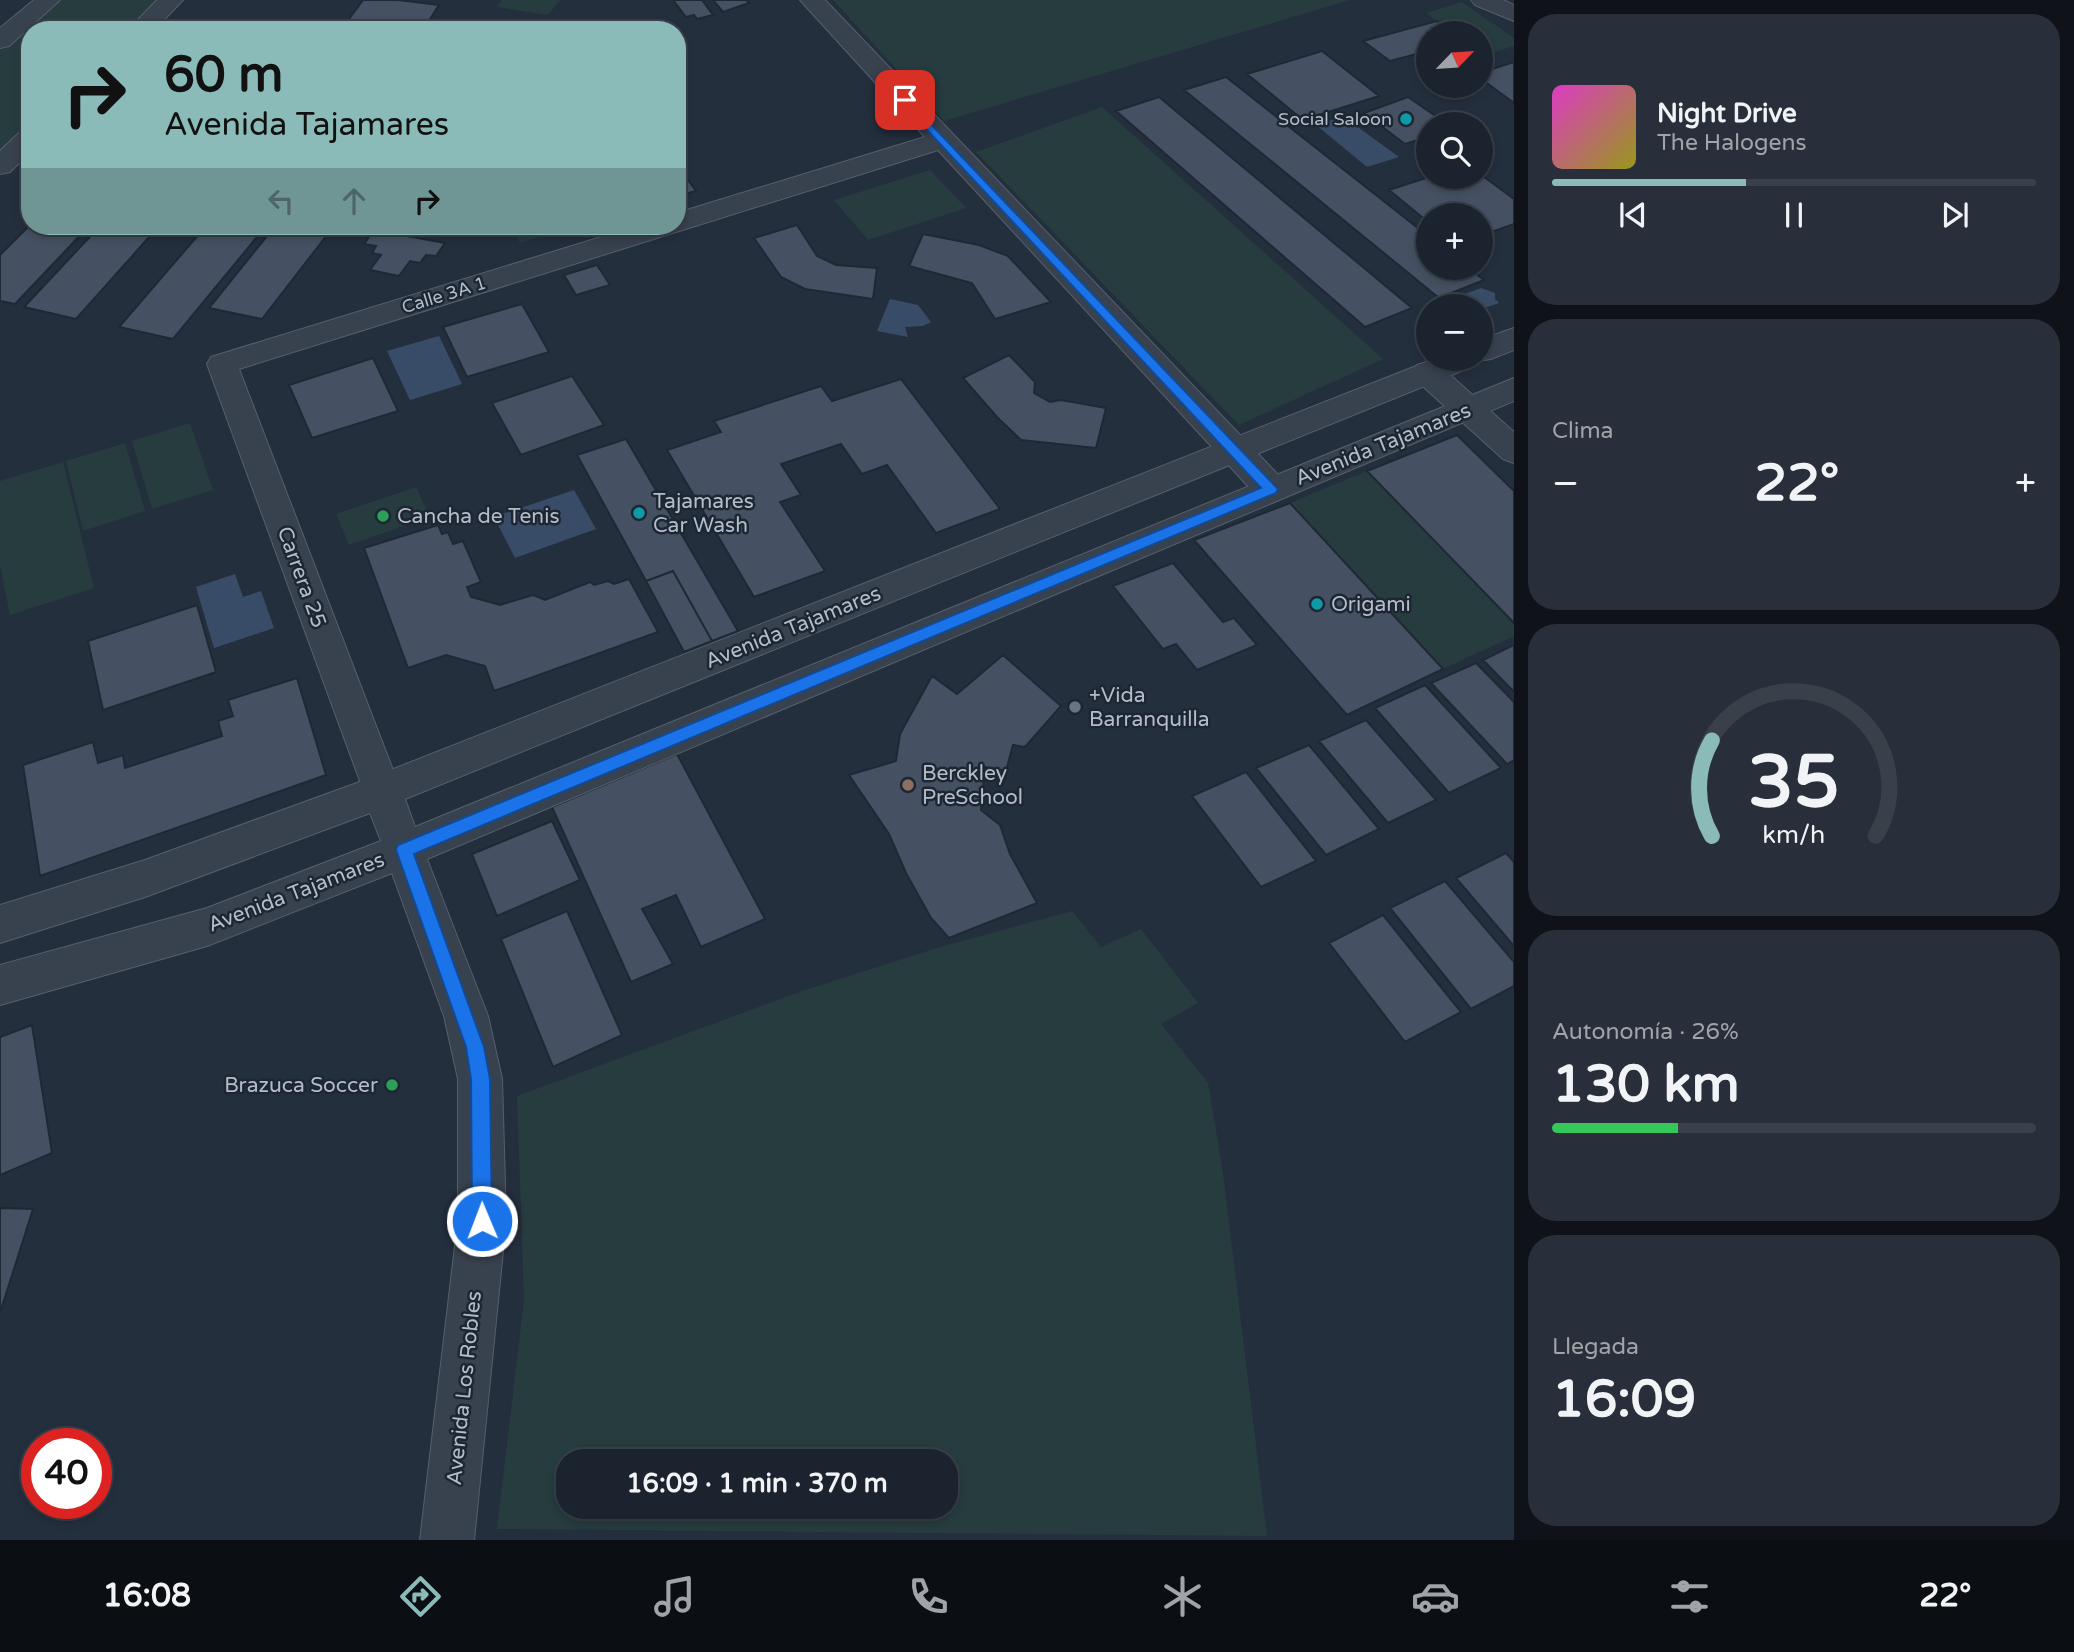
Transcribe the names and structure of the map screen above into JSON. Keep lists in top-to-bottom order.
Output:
{
  "streets": {
    "street": [
      "Calle 3A 1",
      "Avenida Tajamares",
      "Carrera 25",
      "Avenida Los Robles"
    ]
  },
  "crossings": [
    ["Calle 3A 1", "Carrera 25"],
    ["Avenida Tajamares", "Carrera 25"],
    ["Avenida Tajamares", "Avenida Los Robles"],
    ["Carrera 25", "Avenida Los Robles"]
  ],
  "places": [
    "Social Saloon",
    "Tajamares Car Wash",
    "Cancha de Tenis",
    "Origami",
    "+Vida Barranquilla",
    "Berckley PreSchool",
    "Brazuca Soccer"
  ],
  "north": "top right",
  "page": {
    "map_buttons": ["+", "−"],
    "turn": ["60 m", "Avenida Tajamares"],
    "song": ["Night Drive", "The Halogens"],
    "tile": [
      "Clima",
      ["Autonomía · 26%", "130 km"],
      ["Llegada", "16:09"]
    ],
    "heat": ["−", "22°", "+"],
    "limit": "40",
    "trip": "16:09 · 1 min · 370 m",
    "tabs": ["16:08", "22°"],
    "gauge": ["35", "km/h"]
  }
}
